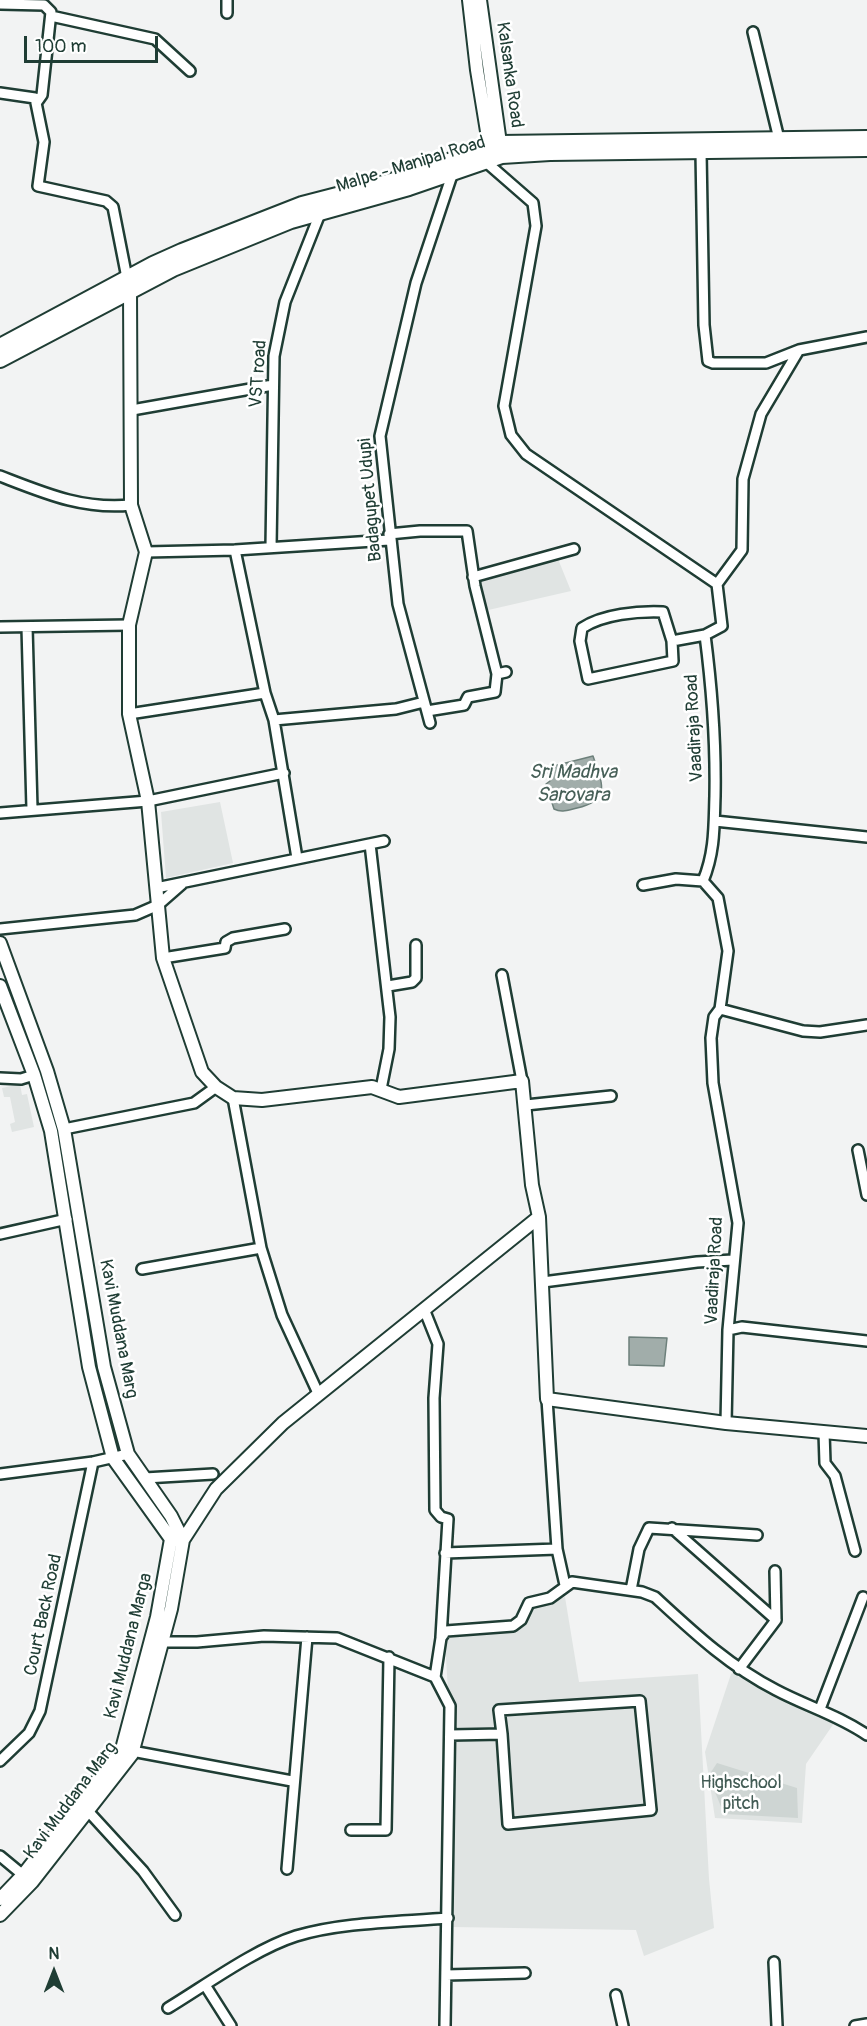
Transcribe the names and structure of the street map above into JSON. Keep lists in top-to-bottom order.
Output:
{
  "streets": {
    "highway": ["Malpe - Manipal Road"],
    "main road": ["Kalsanka Road", "Kavi Muddana Marg", "Kavi Muddana Marga"],
    "street": [
      "VST road",
      "Badagupet Udupi",
      "Vaadiraja Road",
      "Court Back Road"
    ]
  },
  "crossings": [
    ["Kalsanka Road", "Malpe - Manipal Road"],
    ["Malpe - Manipal Road", "VST road"],
    ["Malpe - Manipal Road", "Badagupet Udupi"],
    ["Kavi Muddana Marg", "Kavi Muddana Marga"]
  ],
  "water": ["Sri Madhva Sarovara"],
  "parks": ["Highschool pitch"],
  "scale_bar": "100 m",
  "north": "top"
}
